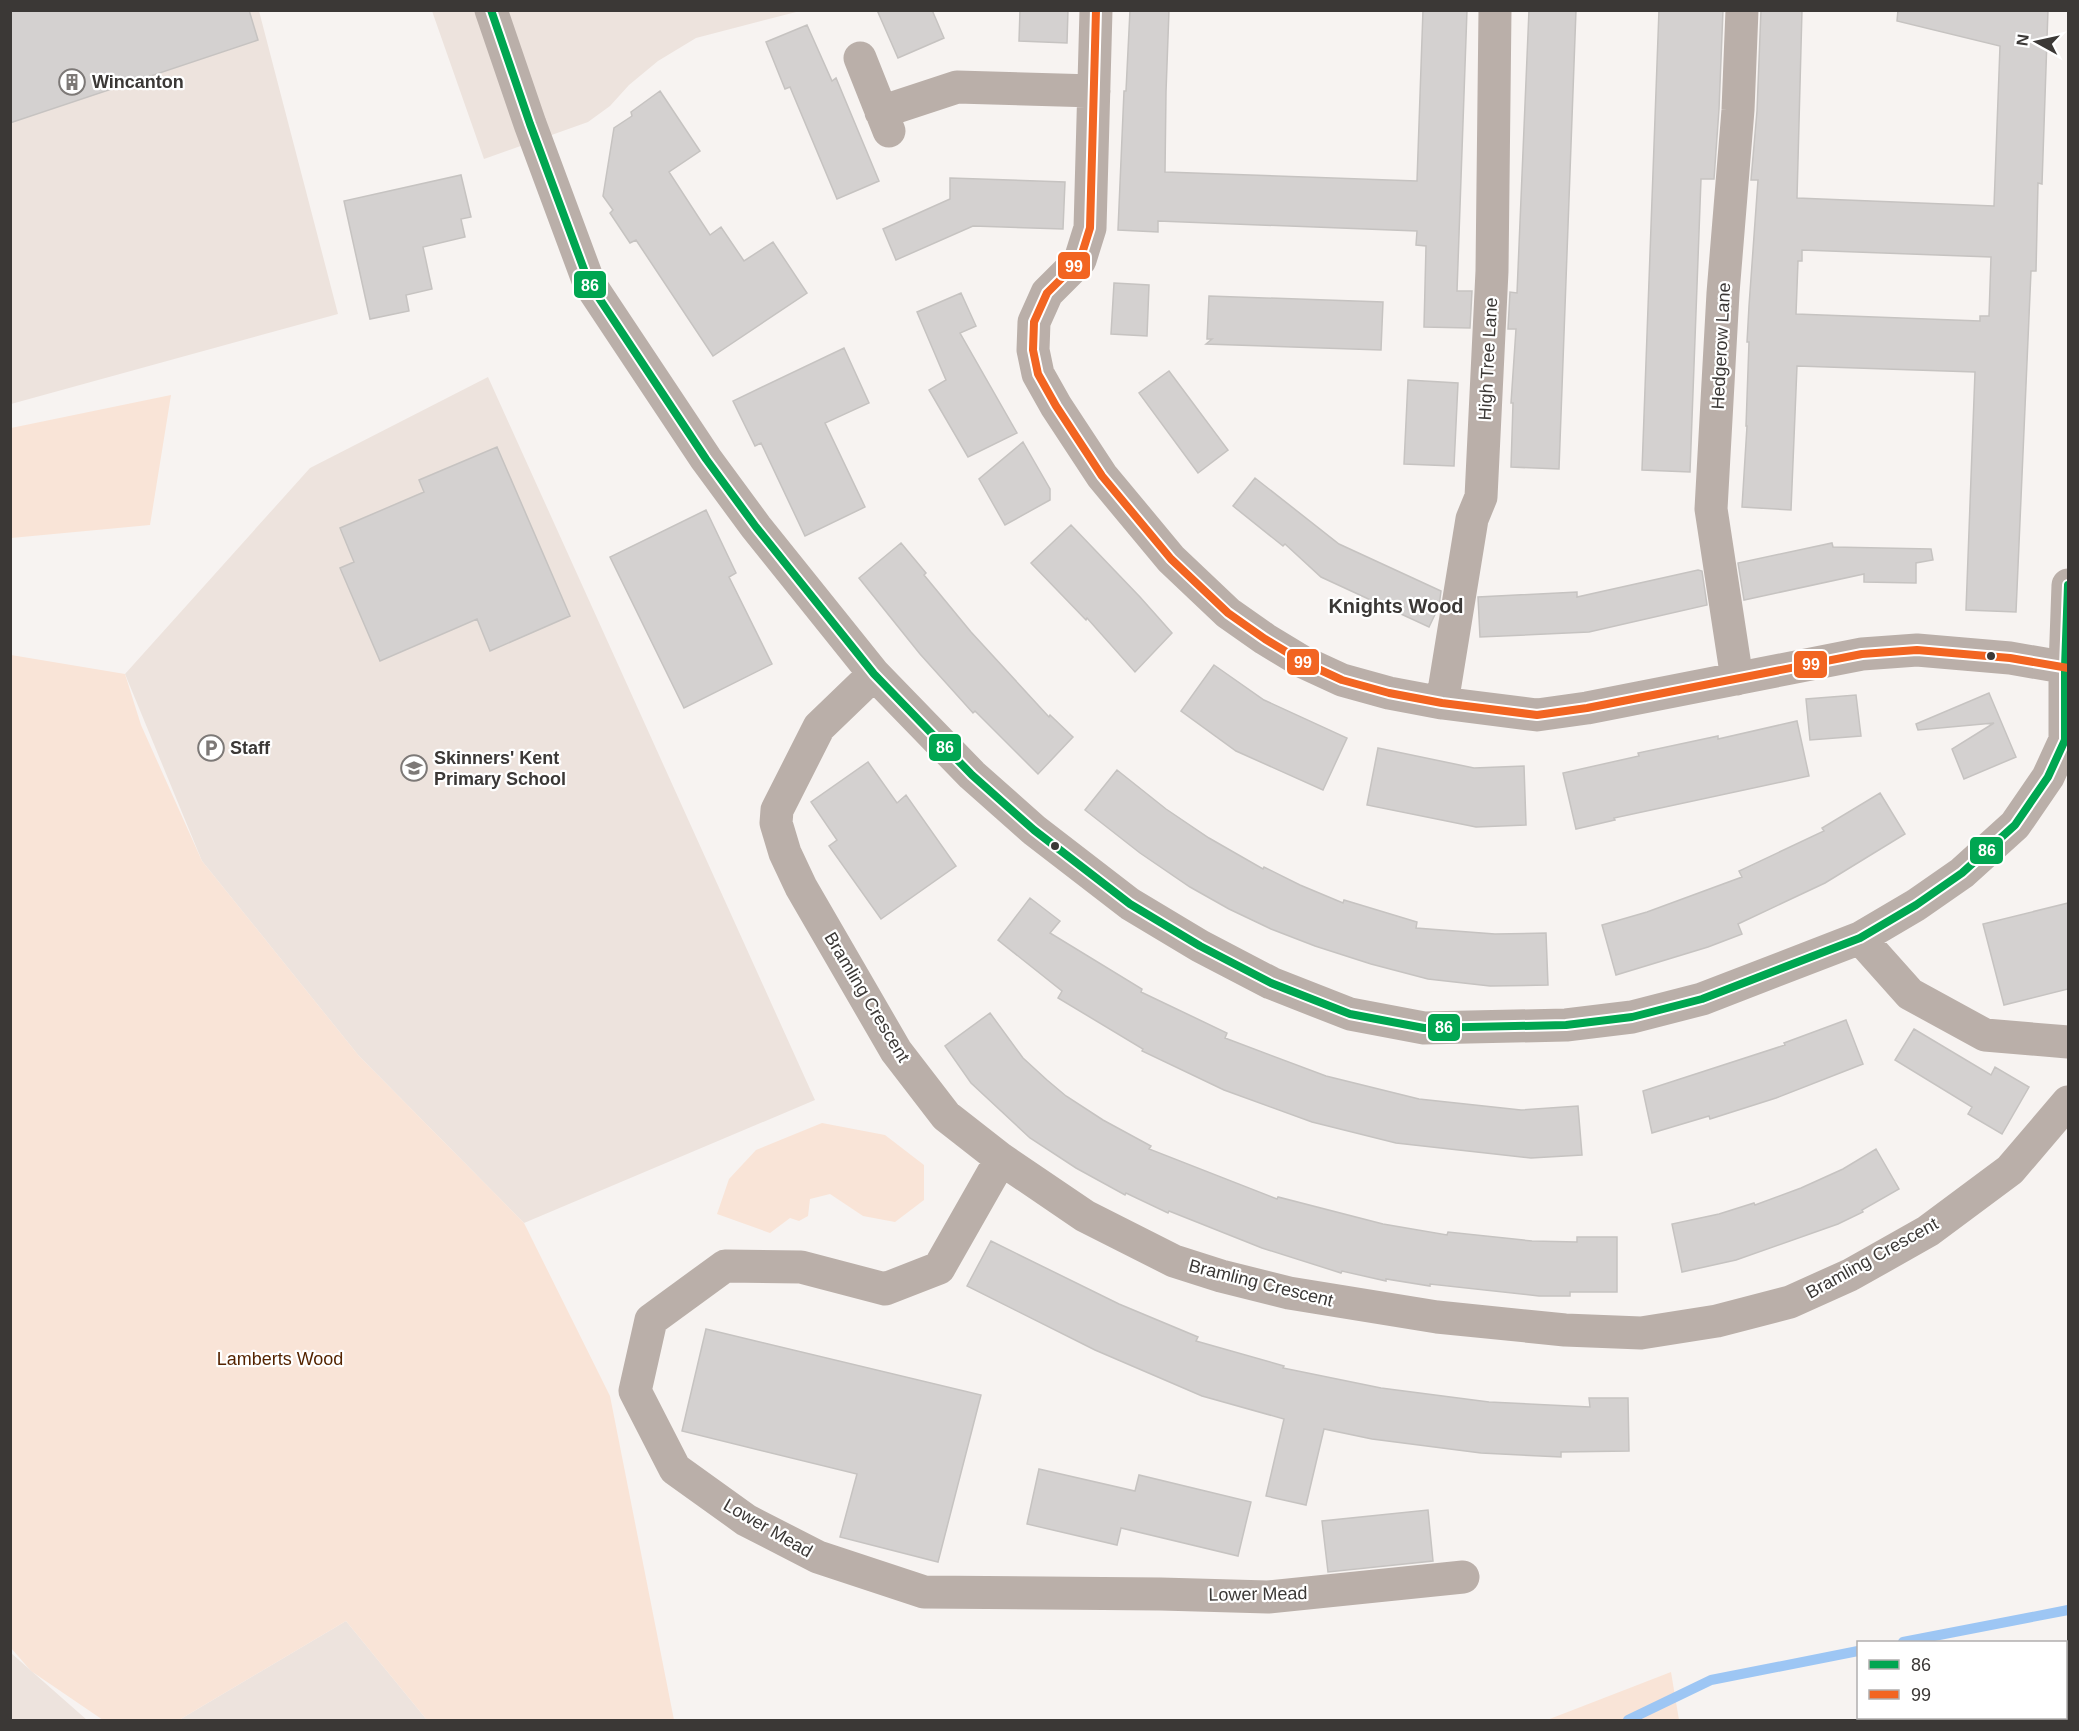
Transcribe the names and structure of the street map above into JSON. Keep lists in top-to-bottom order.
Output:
{
  "streets": {
    "street": [
      "Hedgerow Lane",
      "High Tree Lane",
      "Bramling Crescent",
      "Lower Mead"
    ]
  },
  "crossings": [
    ["Bramling Crescent", "Lower Mead"]
  ],
  "districts": ["Knights Wood"],
  "parks": ["Lamberts Wood"],
  "places": {
    "building": ["Wincanton"],
    "parking": ["Staff"],
    "school or university": ["Skinners' Kent Primary School"]
  },
  "lines": ["transit line 86", "transit line 99"],
  "legend": ["86", "99"],
  "north": "left"
}
